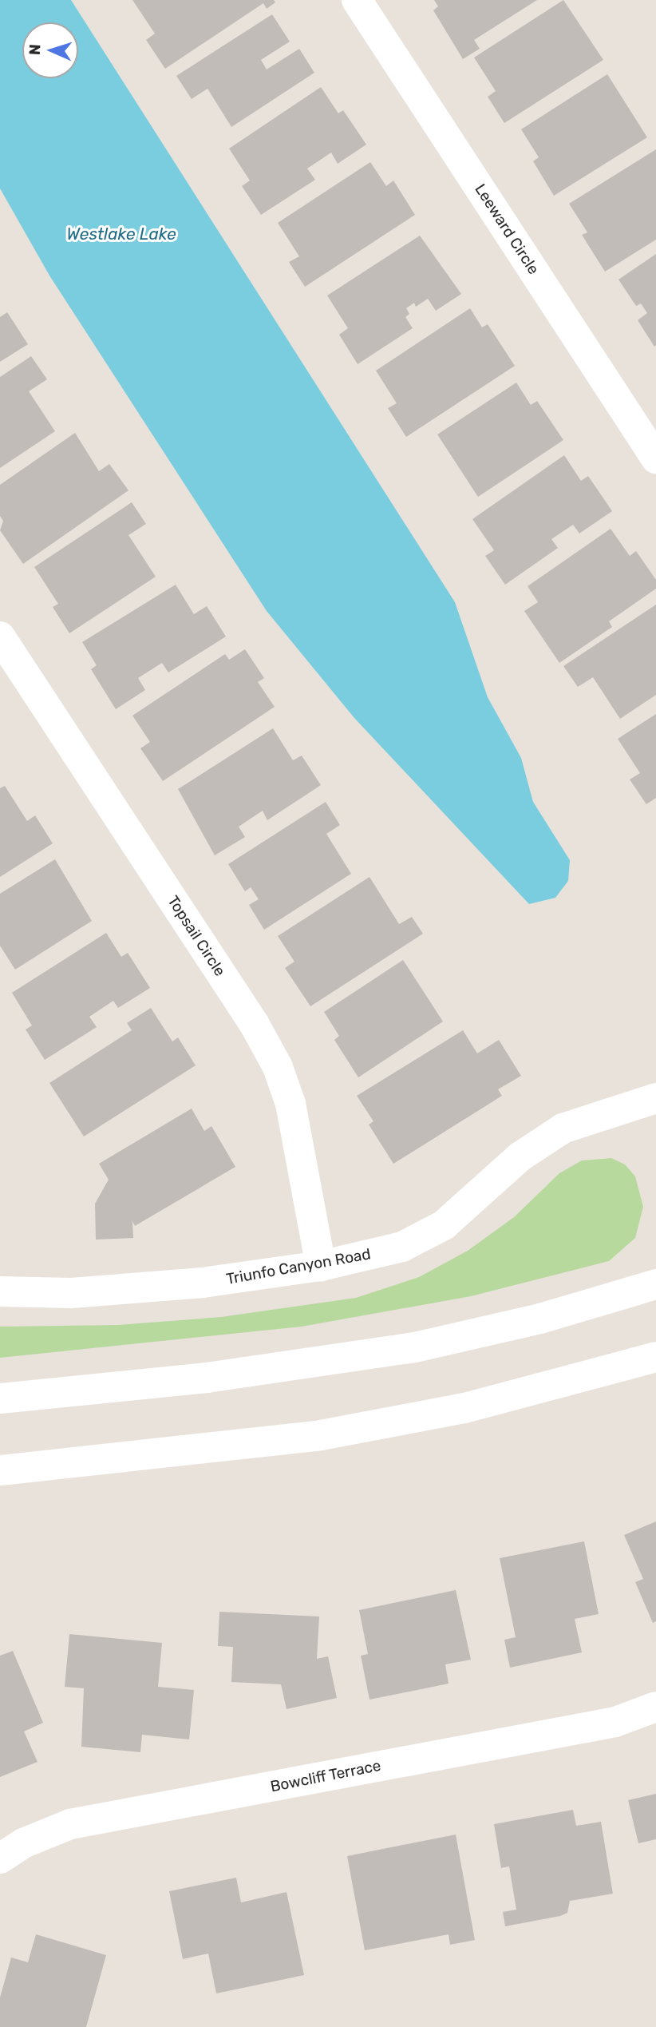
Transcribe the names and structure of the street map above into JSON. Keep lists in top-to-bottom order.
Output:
{
  "streets": {
    "street": [
      "Leeward Circle",
      "Topsail Circle",
      "Triunfo Canyon Road",
      "Bowcliff Terrace"
    ]
  },
  "crossings": [
    ["Topsail Circle", "Triunfo Canyon Road"]
  ],
  "water": ["Westlake Lake"],
  "north": "left"
}
